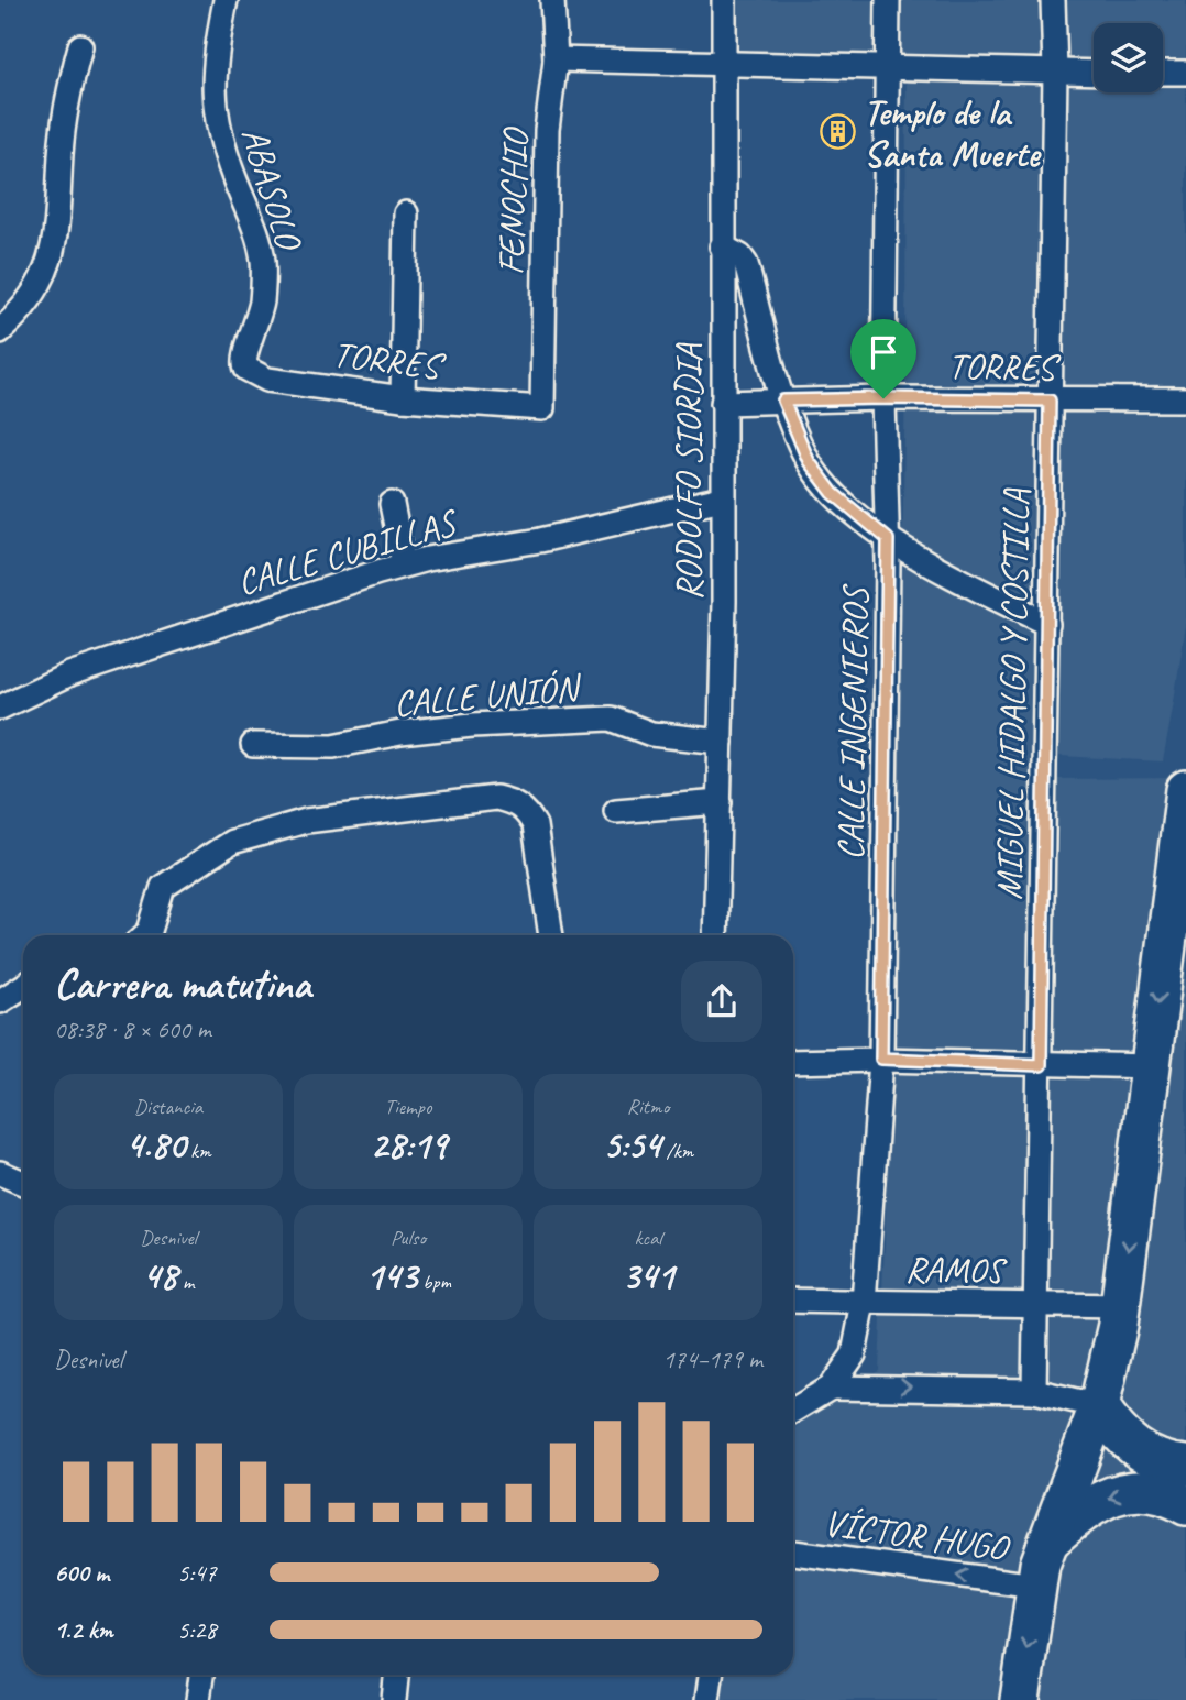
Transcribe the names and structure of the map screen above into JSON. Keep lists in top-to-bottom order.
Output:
{
  "streets": {
    "street": [
      "ABASOLO",
      "FENOCHIO",
      "TORRES",
      "RODOLFO SIORDIA",
      "CALLE CUBILLAS",
      "CALLE UNIÓN",
      "MIGUEL HIDALGO Y COSTILLA",
      "CALLE INGENIEROS",
      "RAMOS",
      "VÍCTOR HUGO"
    ]
  },
  "crossings": [
    ["ABASOLO", "TORRES"],
    ["FENOCHIO", "TORRES"],
    ["TORRES", "RODOLFO SIORDIA"],
    ["TORRES", "MIGUEL HIDALGO Y COSTILLA"],
    ["TORRES", "CALLE INGENIEROS"],
    ["RODOLFO SIORDIA", "CALLE CUBILLAS"],
    ["RODOLFO SIORDIA", "CALLE UNIÓN"],
    ["MIGUEL HIDALGO Y COSTILLA", "RAMOS"],
    ["CALLE INGENIEROS", "RAMOS"]
  ],
  "places": {
    "building": ["Templo de la Santa Muerte"]
  },
  "page": {
    "heading": ["Carrera matutina", "08:38 · 8 × 600 m"],
    "stats": [
      ["Distancia", "4.80 km"],
      ["Tiempo", "28:19"],
      ["Ritmo", "5:54 /km"],
      ["Desnivel", "48 m"],
      ["Pulso", "143 bpm"],
      ["kcal", "341"]
    ],
    "chart": ["Desnivel", "174–179 m"],
    "list": [
      {
        "name": "600 m",
        "note": "5:47"
      },
      {
        "name": "1.2 km",
        "note": "5:28"
      }
    ]
  }
}
